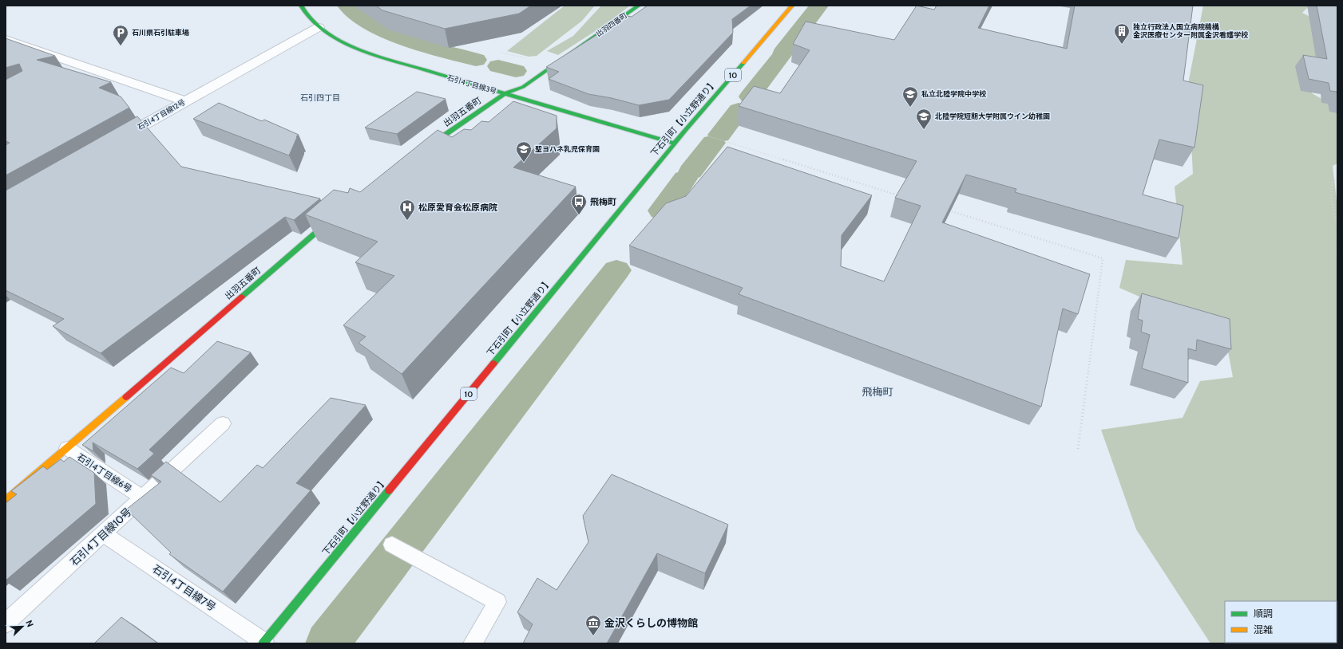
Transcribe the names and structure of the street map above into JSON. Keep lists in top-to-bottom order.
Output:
{
  "streets": {
    "street": [
      "出羽四番町",
      "10",
      "石引4丁目線3号",
      "出羽五番町",
      "石引4丁目線12号",
      "下石引町【小立野通り】"
    ],
    "lane": ["石引4丁目線6号", "石引4丁目線10号", "石引4丁目線7号"]
  },
  "crossings": [
    ["出羽四番町", "石引4丁目線3号"],
    ["出羽四番町", "出羽五番町"],
    ["石引4丁目線3号", "出羽五番町"],
    ["石引4丁目線3号", "石引4丁目線12号"],
    ["石引4丁目線3号", "下石引町【小立野通り】"],
    ["出羽五番町", "石引4丁目線6号"],
    ["下石引町【小立野通り】", "石引4丁目線7号"],
    ["石引4丁目線6号", "石引4丁目線10号"],
    ["石引4丁目線10号", "石引4丁目線7号"]
  ],
  "districts": ["石引四丁目", "飛梅町"],
  "places": {
    "building": ["独立行政法人国立病院機構 金沢医療センター附属金沢看護学校"],
    "parking": ["石川県石引駐車場"],
    "school or university": ["私立北陸学院中学校", "北陸学院短期大学附属ウイン幼稚園", "聖ヨハネ乳児保育園"],
    "bus stop": ["飛梅町"],
    "hospital": ["松原愛育会松原病院"],
    "museum": ["金沢くらしの博物館"]
  },
  "legend": ["順調", "混雑"],
  "north": "top right"
}
